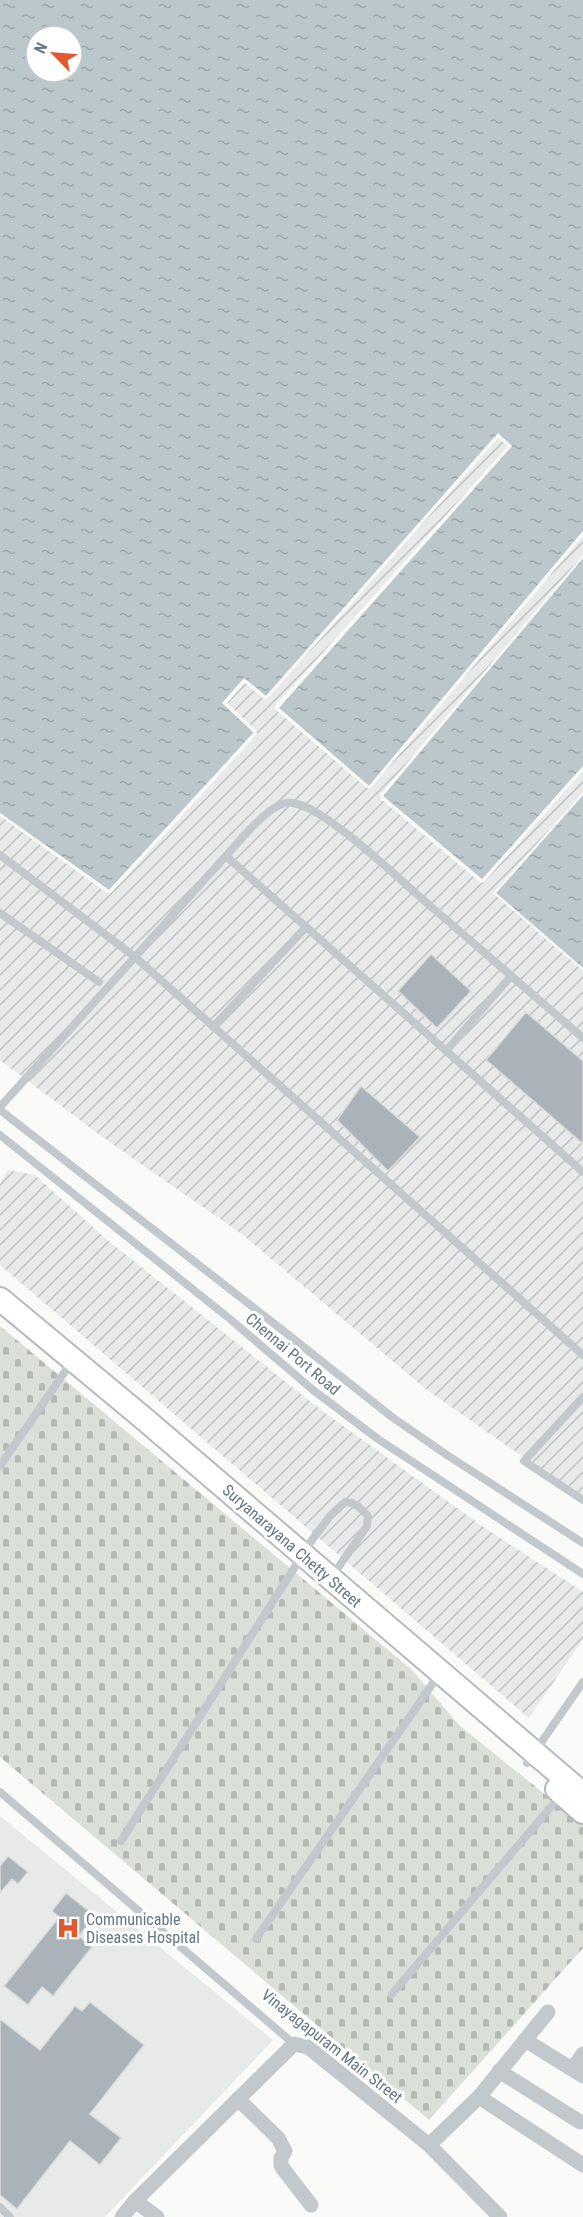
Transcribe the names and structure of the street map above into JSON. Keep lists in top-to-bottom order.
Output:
{
  "streets": {
    "main road": ["Suryanarayana Chetty Street"],
    "street": ["Vinayagapuram Main Street"],
    "lane": ["Chennai Port Road"]
  },
  "places": {
    "hospital": ["Communicable Diseases Hospital"]
  },
  "north": "top left"
}
